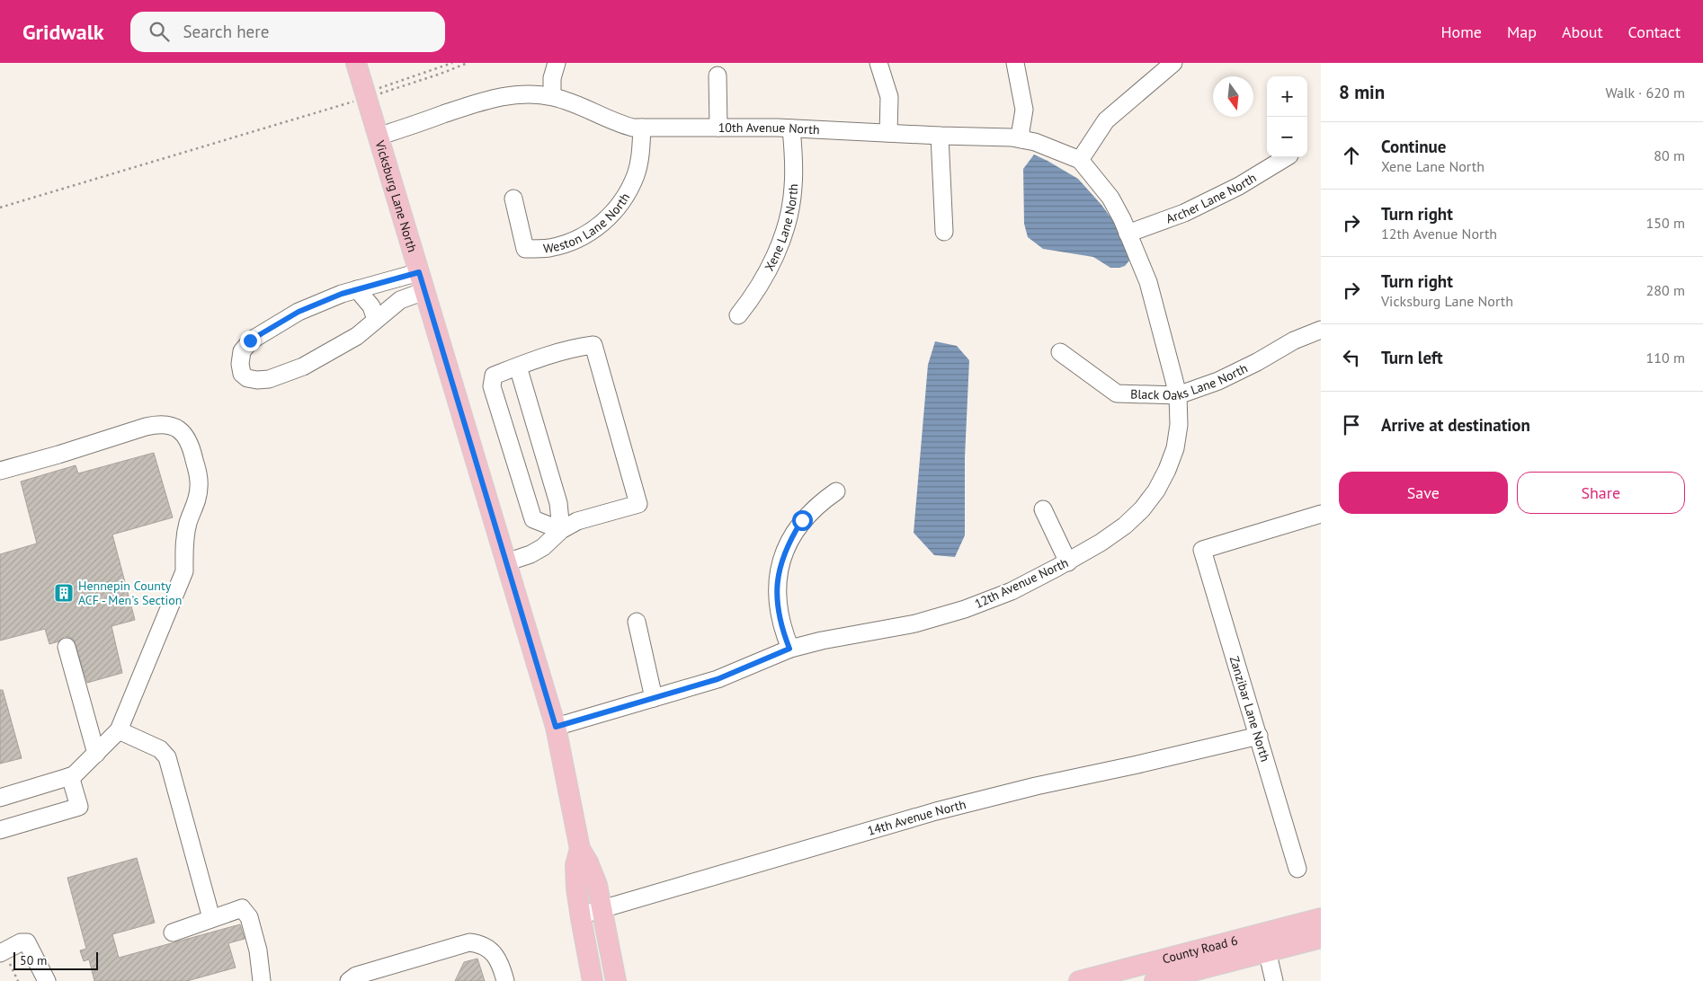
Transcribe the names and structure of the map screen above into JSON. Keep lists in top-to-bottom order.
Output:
{
  "streets": {
    "main road": ["Vicksburg Lane North", "County Road 6"],
    "street": [
      "10th Avenue North",
      "Archer Lane North",
      "Weston Lane North",
      "Xene Lane North",
      "Black Oaks Lane North",
      "12th Avenue North",
      "Zanzibar Lane North",
      "14th Avenue North"
    ]
  },
  "crossings": [
    ["10th Avenue North", "Vicksburg Lane North"],
    ["10th Avenue North", "Archer Lane North"],
    ["10th Avenue North", "Weston Lane North"],
    ["10th Avenue North", "Xene Lane North"],
    ["10th Avenue North", "12th Avenue North"],
    ["Vicksburg Lane North", "12th Avenue North"],
    ["Vicksburg Lane North", "14th Avenue North"],
    ["Archer Lane North", "12th Avenue North"],
    ["Black Oaks Lane North", "12th Avenue North"],
    ["Zanzibar Lane North", "14th Avenue North"]
  ],
  "places": {
    "building": ["Hennepin County ACF - Men's Section"]
  },
  "scale_bar": "50 m",
  "north": "bottom",
  "page": {
    "header": "Gridwalk",
    "search": "Search here",
    "nav": [
      "Home",
      "Map",
      "About",
      "Contact"
    ],
    "heading": ["8 min", "Walk · 620 m"],
    "map_buttons": ["+", "−"],
    "list": [
      ["Continue", "Xene Lane North", "80 m"],
      ["Turn right", "12th Avenue North", "150 m"],
      ["Turn right", "Vicksburg Lane North", "280 m"],
      ["Turn left", "110 m"],
      "Arrive at destination"
    ],
    "buttons": ["Save", "Share"],
    "scale": "50 m"
  }
}
